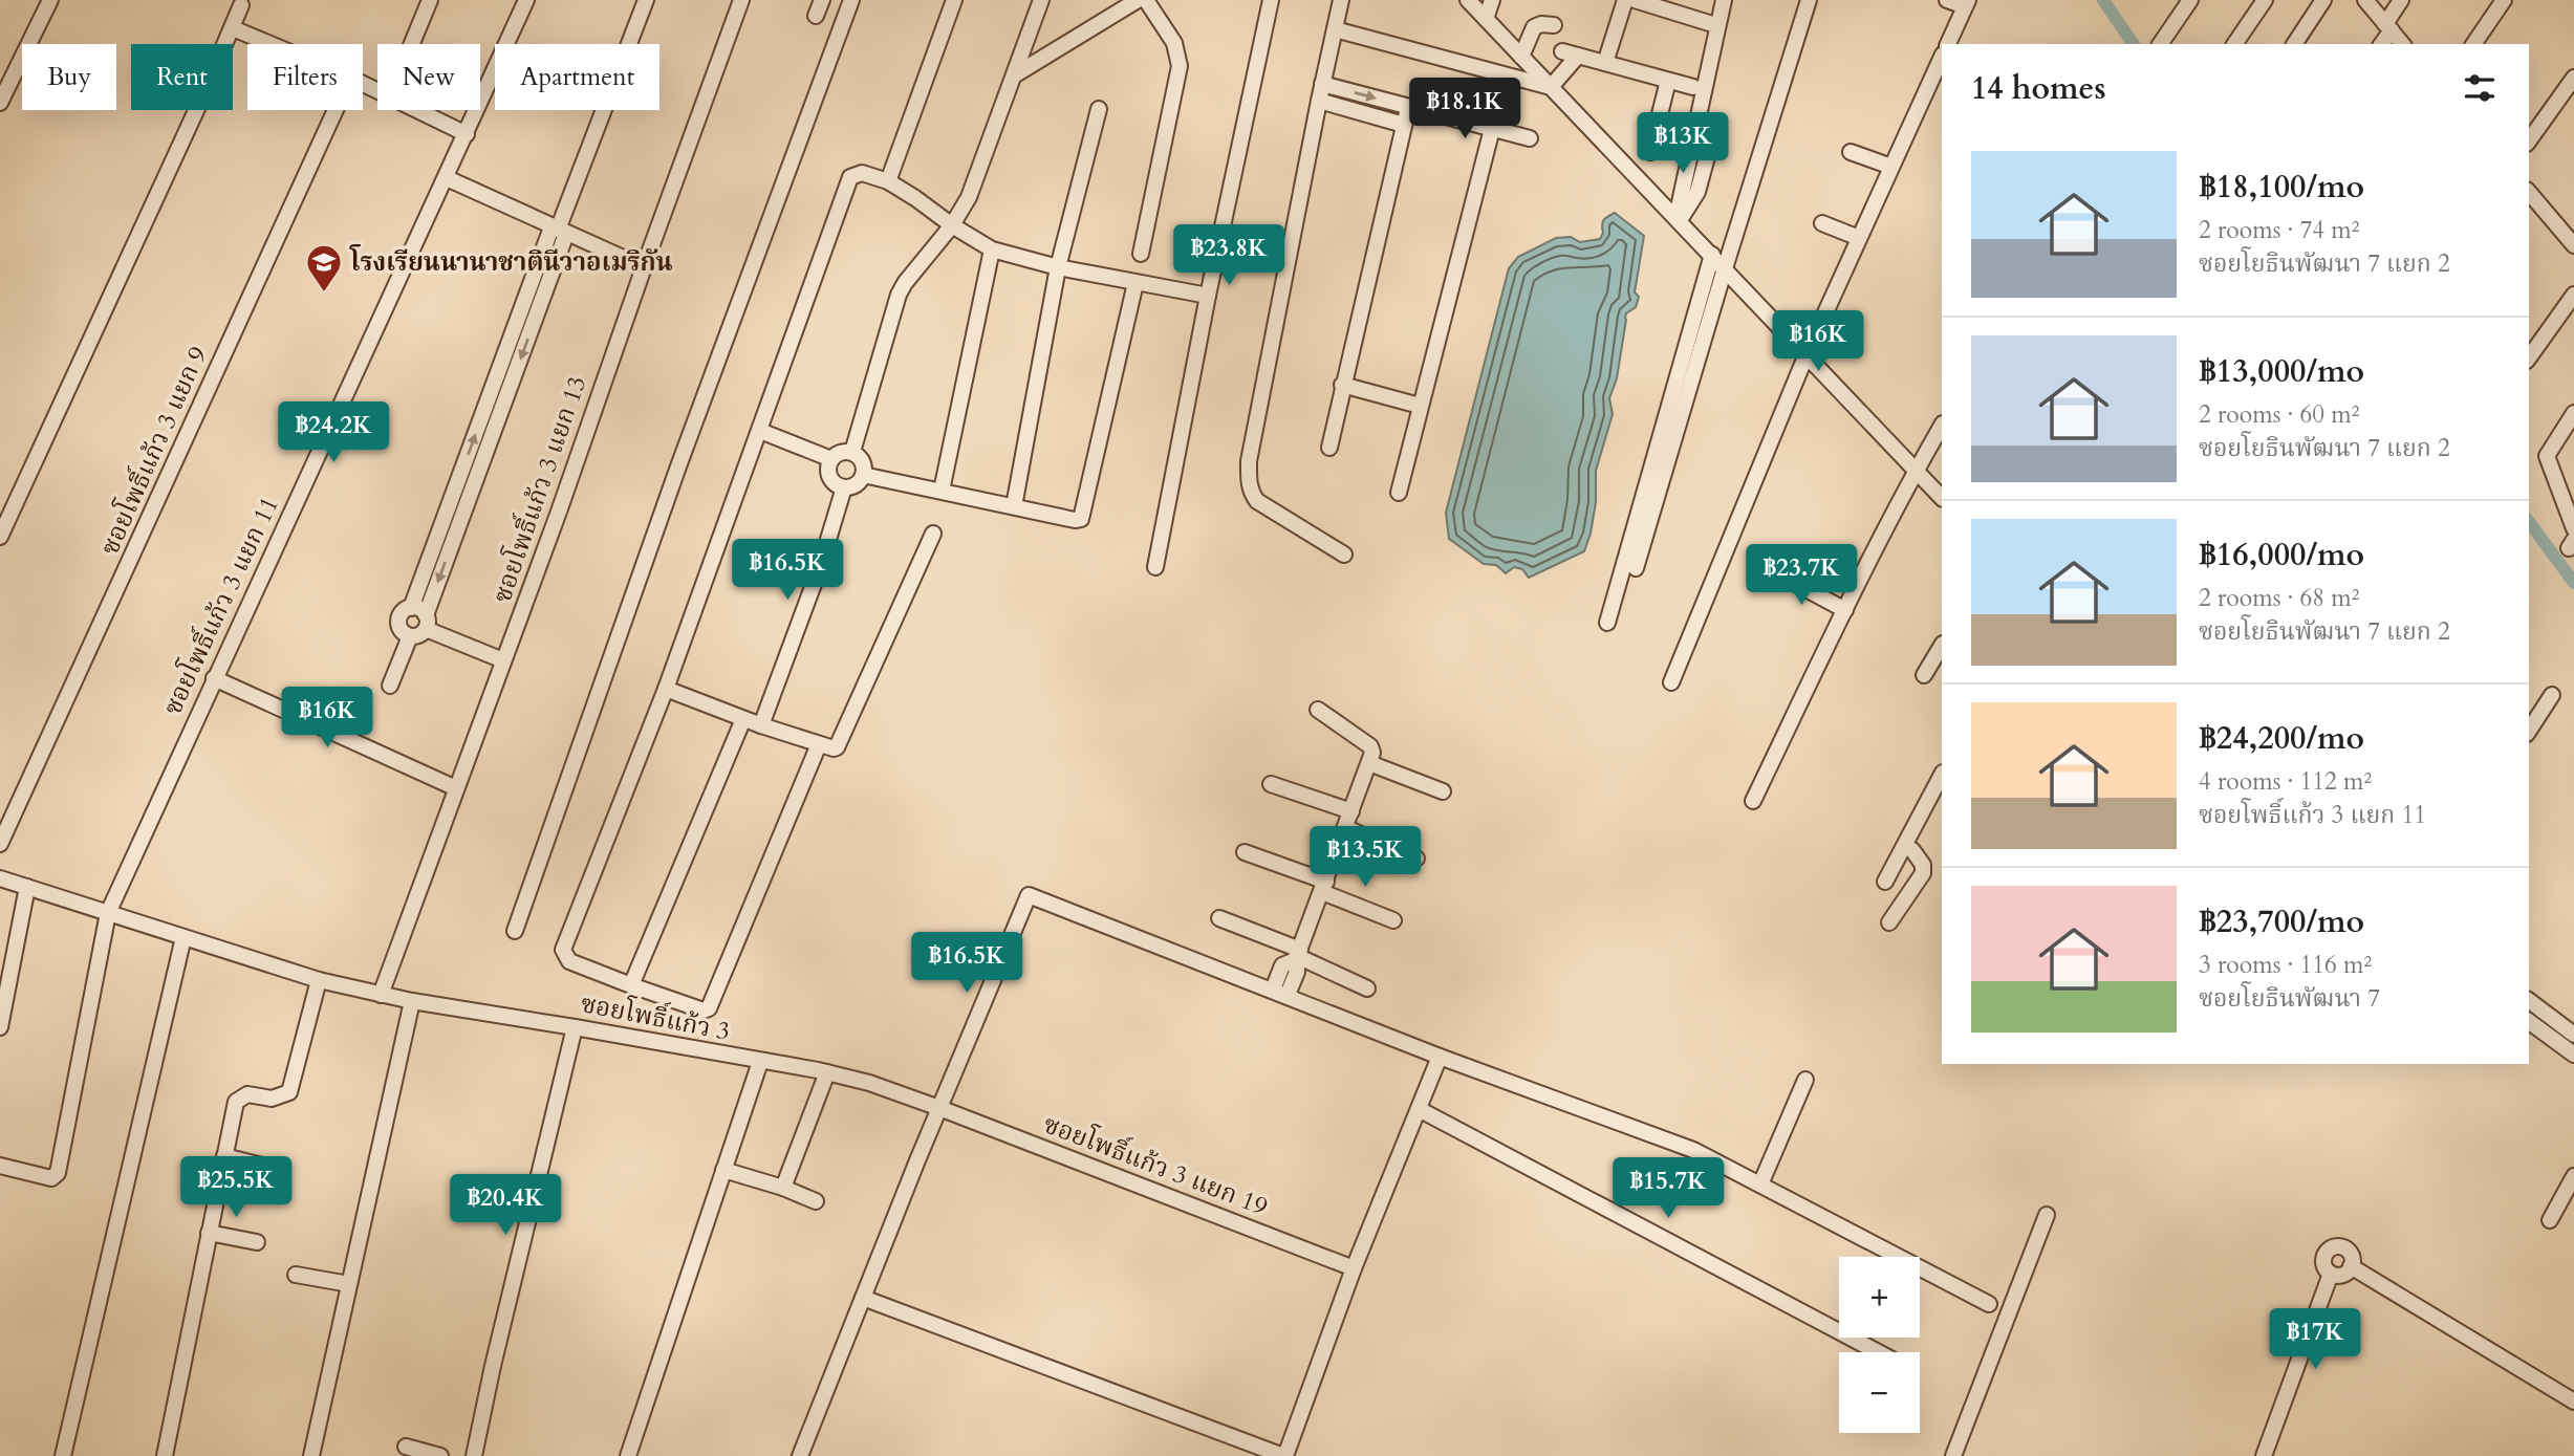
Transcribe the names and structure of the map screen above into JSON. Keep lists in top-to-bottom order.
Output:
{
  "streets": {
    "street": [
      "ซอยโพธิ์แก้ว 3 แยก 9",
      "ซอยโพธิ์แก้ว 3 แยก 13",
      "ซอยโพธิ์แก้ว 3 แยก 11",
      "ซอยโพธิ์แก้ว 3",
      "ซอยโพธิ์แก้ว 3 แยก 19"
    ]
  },
  "crossings": [
    ["ซอยโพธิ์แก้ว 3 แยก 13", "ซอยโพธิ์แก้ว 3"],
    ["ซอยโพธิ์แก้ว 3 แยก 11", "ซอยโพธิ์แก้ว 3"],
    ["ซอยโพธิ์แก้ว 3", "ซอยโพธิ์แก้ว 3 แยก 19"]
  ],
  "places": {
    "school or university": ["โรงเรียนนานาชาตินีวาอเมริกัน"]
  },
  "page": {
    "chip": [
      "Buy",
      "Rent",
      "Filters",
      "New",
      "Apartment"
    ],
    "heading": "14 homes",
    "price": [
      "฿18.1K",
      "฿13K",
      "฿23.8K",
      "฿16K",
      "฿24.2K",
      "฿16.5K",
      "฿23.7K",
      "฿16K",
      "฿13.5K",
      "฿16.5K",
      "฿25.5K",
      "฿15.7K",
      "฿20.4K",
      "฿17K"
    ],
    "list": [
      {
        "name": "฿18,100/mo",
        "note": "2 rooms · 74 m² · ซอยโยธินพัฒนา 7 แยก 2"
      },
      {
        "name": "฿13,000/mo",
        "note": "2 rooms · 60 m² · ซอยโยธินพัฒนา 7 แยก 2"
      },
      {
        "name": "฿16,000/mo",
        "note": "2 rooms · 68 m² · ซอยโยธินพัฒนา 7 แยก 2"
      },
      {
        "name": "฿24,200/mo",
        "note": "4 rooms · 112 m² · ซอยโพธิ์แก้ว 3 แยก 11"
      },
      {
        "name": "฿23,700/mo",
        "note": "3 rooms · 116 m² · ซอยโยธินพัฒนา 7"
      }
    ],
    "map_buttons": ["+", "−"]
  }
}
